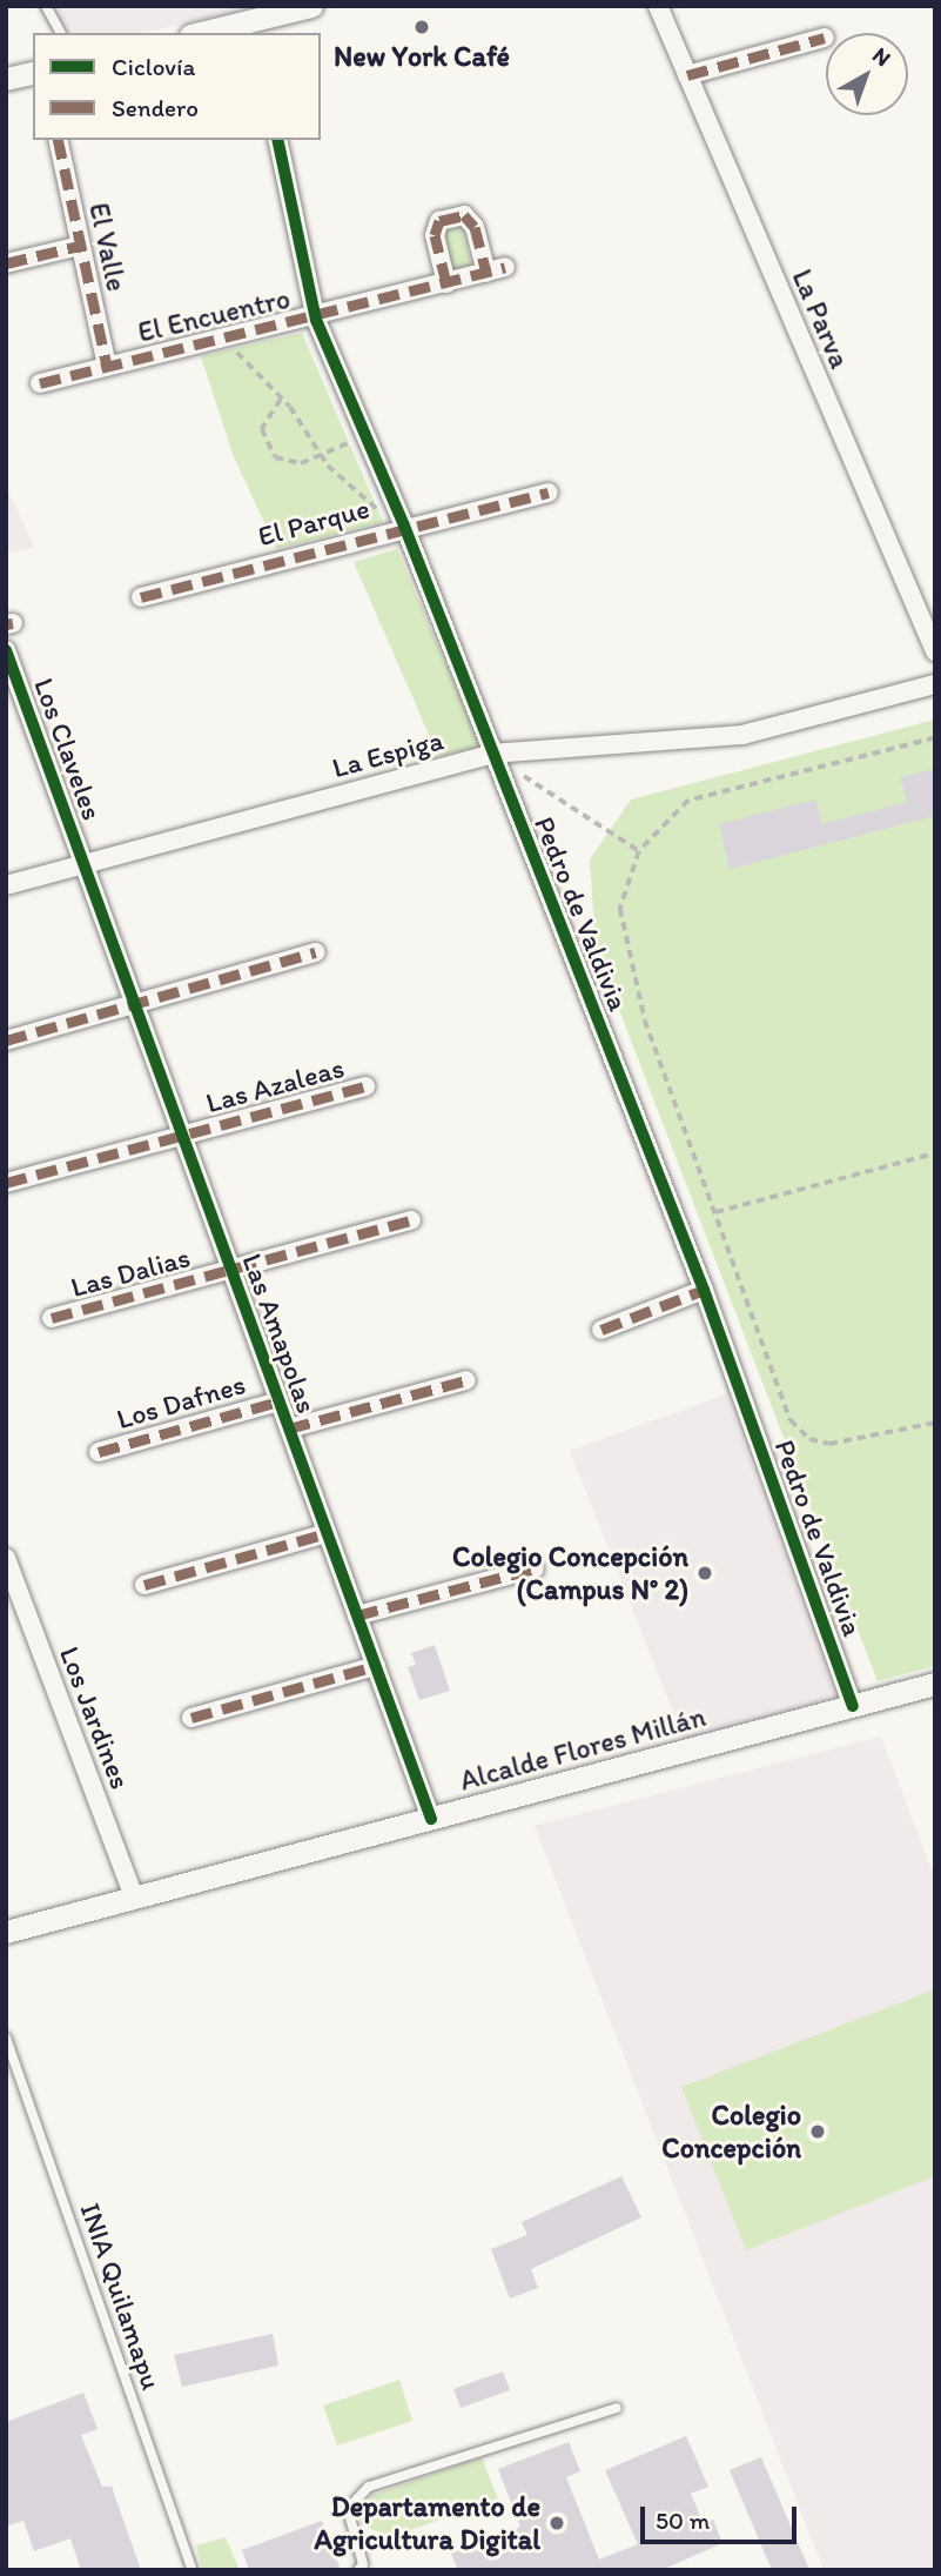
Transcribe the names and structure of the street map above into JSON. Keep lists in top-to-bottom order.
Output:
{
  "streets": {
    "street": [
      "El Valle",
      "El Encuentro",
      "La Parva",
      "El Parque",
      "Los Claveles",
      "La Espiga",
      "Pedro de Valdivia",
      "Las Azaleas",
      "Las Dalias",
      "Las Amapolas",
      "Los Dafnes",
      "Los Jardines",
      "Alcalde Flores Millán"
    ],
    "lane": ["INIA Quilamapu"]
  },
  "crossings": [
    ["El Valle", "El Encuentro"],
    ["El Encuentro", "Pedro de Valdivia"],
    ["El Parque", "Pedro de Valdivia"],
    ["Los Claveles", "La Espiga"],
    ["Los Claveles", "Las Amapolas"],
    ["La Espiga", "Pedro de Valdivia"],
    ["La Espiga", "Las Amapolas"],
    ["Pedro de Valdivia", "Alcalde Flores Millán"],
    ["Las Azaleas", "Las Amapolas"],
    ["Las Dalias", "Las Amapolas"],
    ["Las Amapolas", "Los Dafnes"],
    ["Las Amapolas", "Alcalde Flores Millán"],
    ["Los Jardines", "Alcalde Flores Millán"]
  ],
  "places": [
    "New York Café",
    "Colegio Concepción (Campus N° 2)",
    "Colegio Concepción",
    "Departamento de Agricultura Digital"
  ],
  "legend": ["Ciclovía", "Sendero"],
  "scale_bar": "50 m",
  "north": "top right"
}
